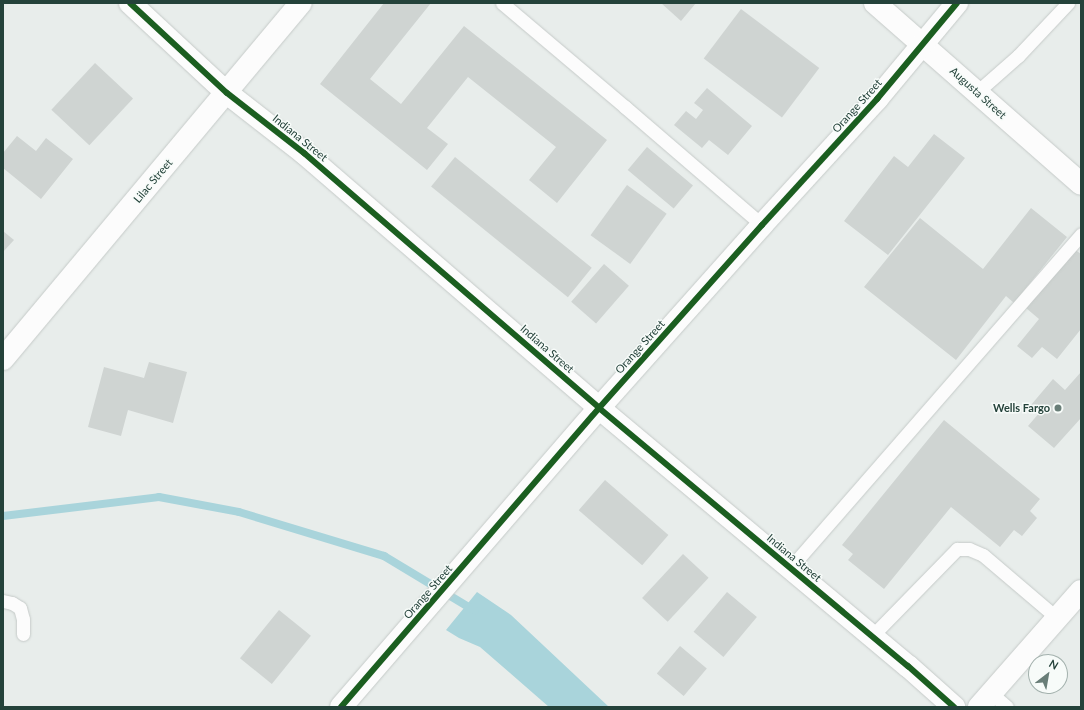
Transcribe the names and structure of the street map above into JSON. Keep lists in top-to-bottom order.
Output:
{
  "streets": {
    "street": [
      "Augusta Street",
      "Orange Street",
      "Indiana Street",
      "Lilac Street"
    ]
  },
  "crossings": [
    ["Augusta Street", "Orange Street"],
    ["Orange Street", "Indiana Street"],
    ["Indiana Street", "Lilac Street"]
  ],
  "places": ["Wells Fargo"],
  "north": "top right"
}
